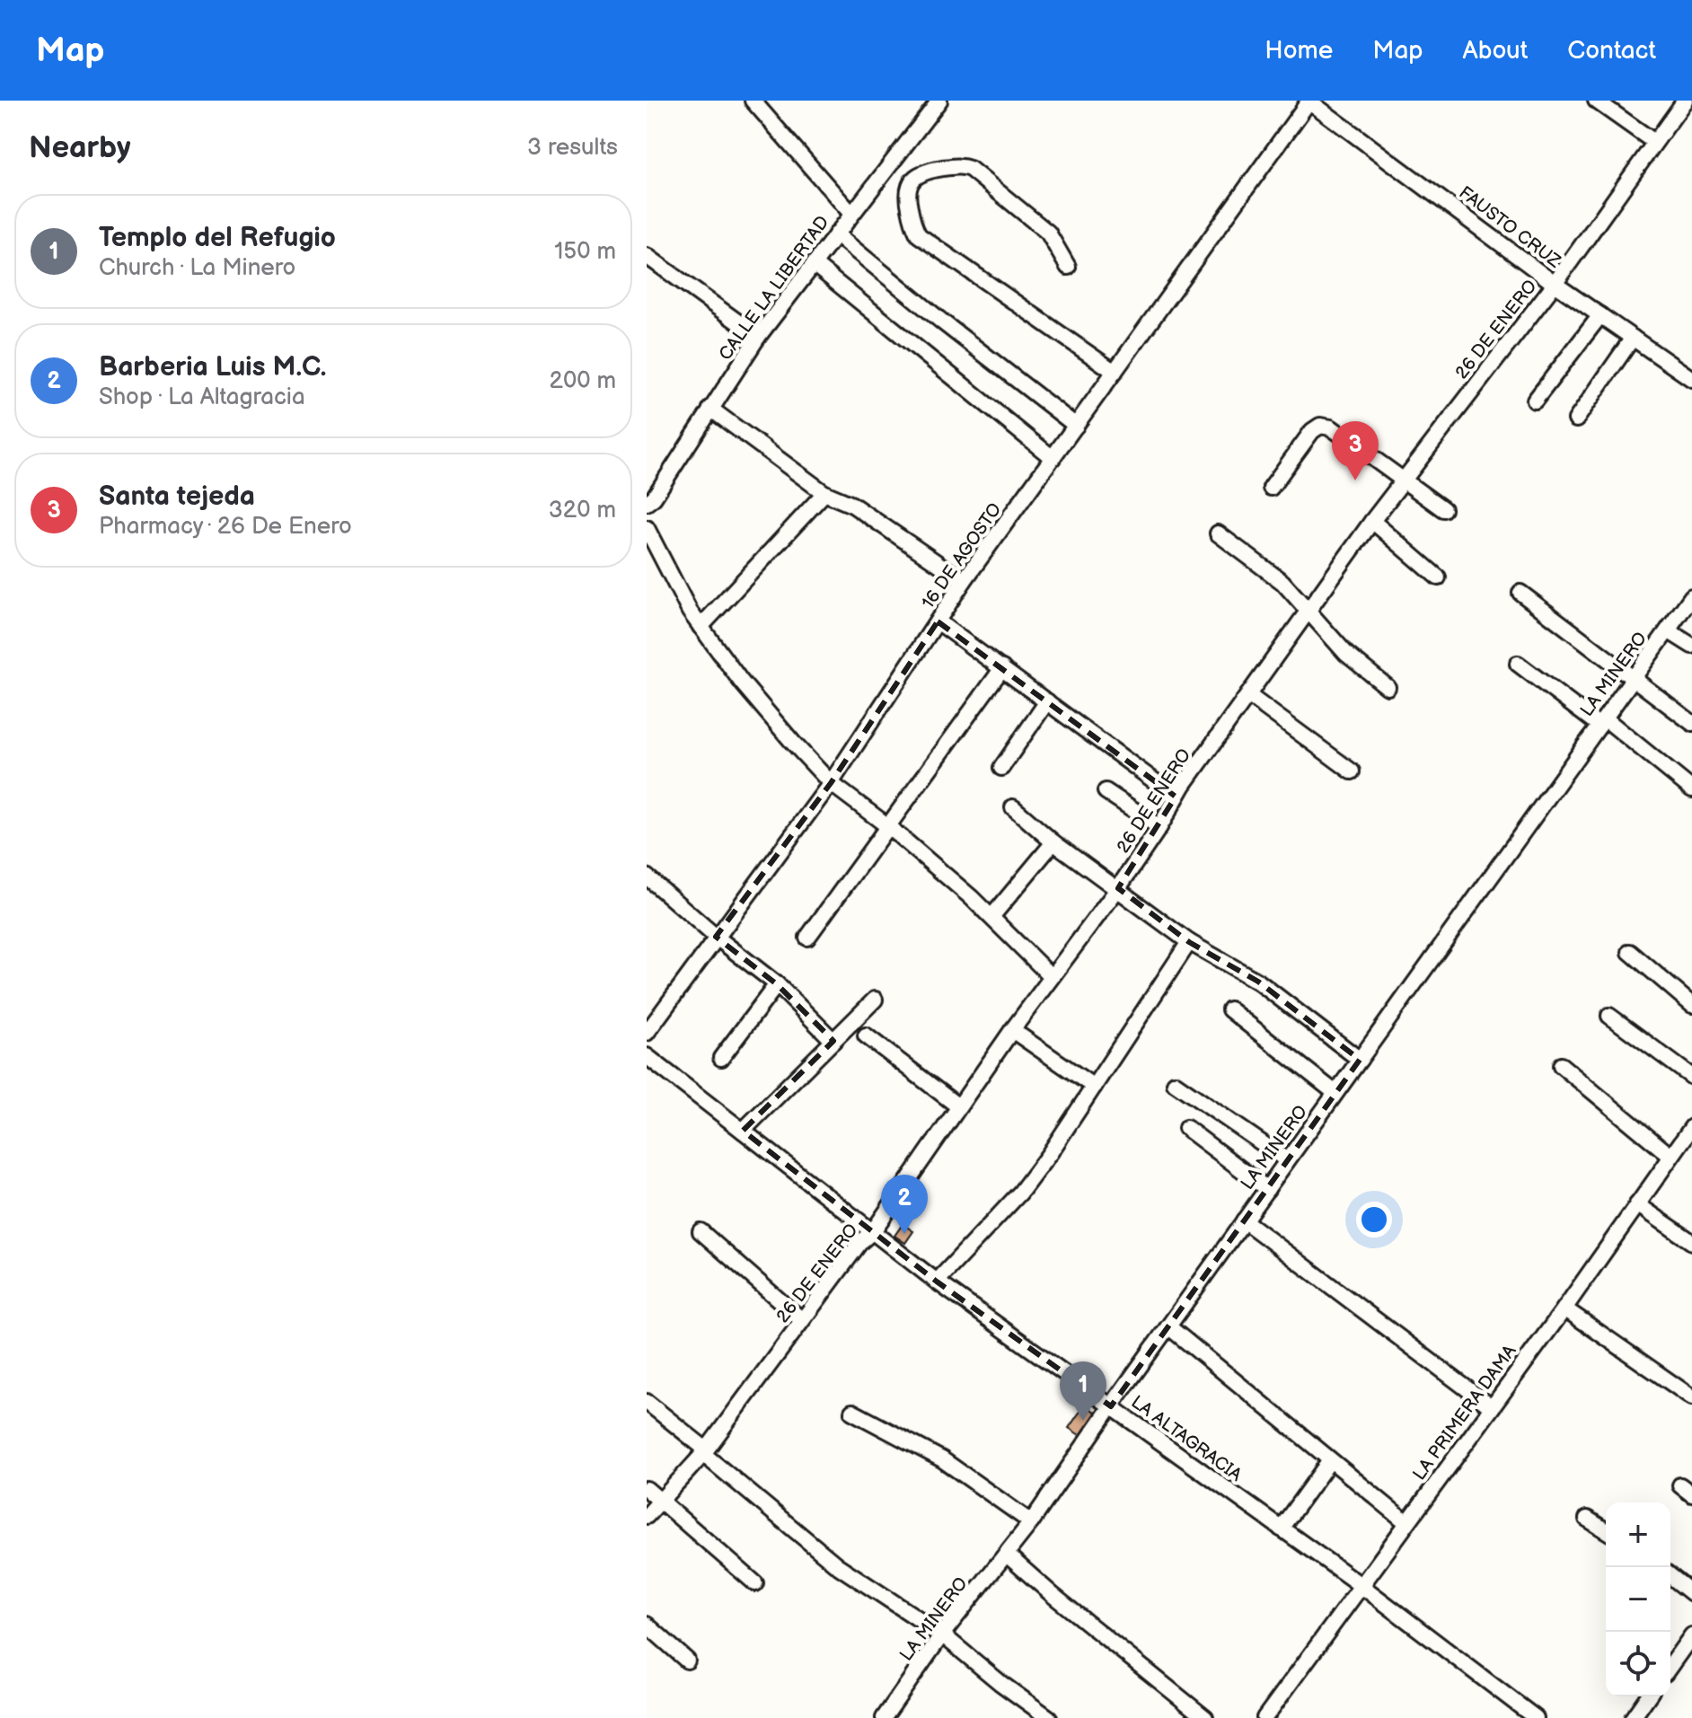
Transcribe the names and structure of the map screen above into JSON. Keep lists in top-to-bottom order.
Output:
{
  "streets": {
    "street": [
      "FAUSTO CRUZ",
      "CALLE LA LIBERTAD",
      "26 DE ENERO",
      "16 DE AGOSTO",
      "LA MINERO",
      "LA PRIMERA DAMA",
      "LA ALTAGRACIA"
    ]
  },
  "crossings": [
    ["FAUSTO CRUZ", "26 DE ENERO"],
    ["FAUSTO CRUZ", "16 DE AGOSTO"],
    ["26 DE ENERO", "LA ALTAGRACIA"],
    ["LA MINERO", "LA ALTAGRACIA"],
    ["LA PRIMERA DAMA", "LA ALTAGRACIA"]
  ],
  "page": {
    "header": "Map",
    "nav": [
      "Home",
      "Map",
      "About",
      "Contact"
    ],
    "heading": ["Nearby", "3 results"],
    "list": [
      {
        "mark": "1",
        "name": "Templo del Refugio",
        "note": "Church · La Minero",
        "value": "150 m"
      },
      {
        "mark": "2",
        "name": "Barberia Luis M.C.",
        "note": "Shop · La Altagracia",
        "value": "200 m"
      },
      {
        "mark": "3",
        "name": "Santa tejeda",
        "note": "Pharmacy · 26 De Enero",
        "value": "320 m"
      }
    ],
    "pins": ["3", "2", "1"],
    "map_buttons": ["+", "−"]
  }
}
